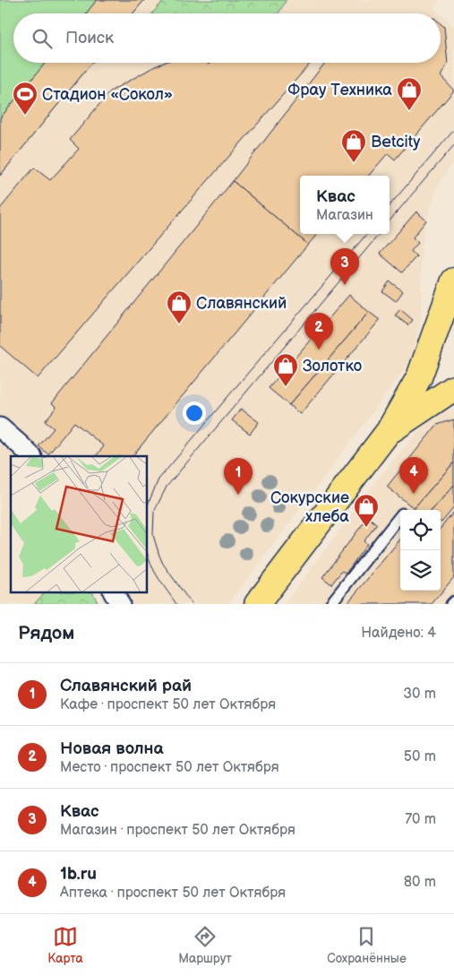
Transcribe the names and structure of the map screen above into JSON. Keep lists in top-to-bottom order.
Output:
{
  "places": {
    "shop": [
      "Фрау Техника",
      "Betcity",
      "Славянский",
      "Золотко",
      "Сокурские хлеба"
    ],
    "sports": ["Стадион «Сокол»"]
  },
  "page": {
    "search": "Поиск",
    "popup": ["Квас", "Магазин"],
    "pins": [
      "3",
      "2",
      "4",
      "1"
    ],
    "heading": ["Рядом", "Найдено: 4"],
    "list": [
      {
        "mark": "1",
        "name": "Славянский рай",
        "note": "Кафе · проспект 50 лет Октября",
        "value": "30 m"
      },
      {
        "mark": "2",
        "name": "Новая волна",
        "note": "Место · проспект 50 лет Октября",
        "value": "50 m"
      },
      {
        "mark": "3",
        "name": "Квас",
        "note": "Магазин · проспект 50 лет Октября",
        "value": "70 m"
      },
      {
        "mark": "4",
        "name": "1b.ru",
        "note": "Аптека · проспект 50 лет Октября",
        "value": "80 m"
      }
    ],
    "nav": ["Карта", "Маршрут", "Сохранённые"]
  }
}
